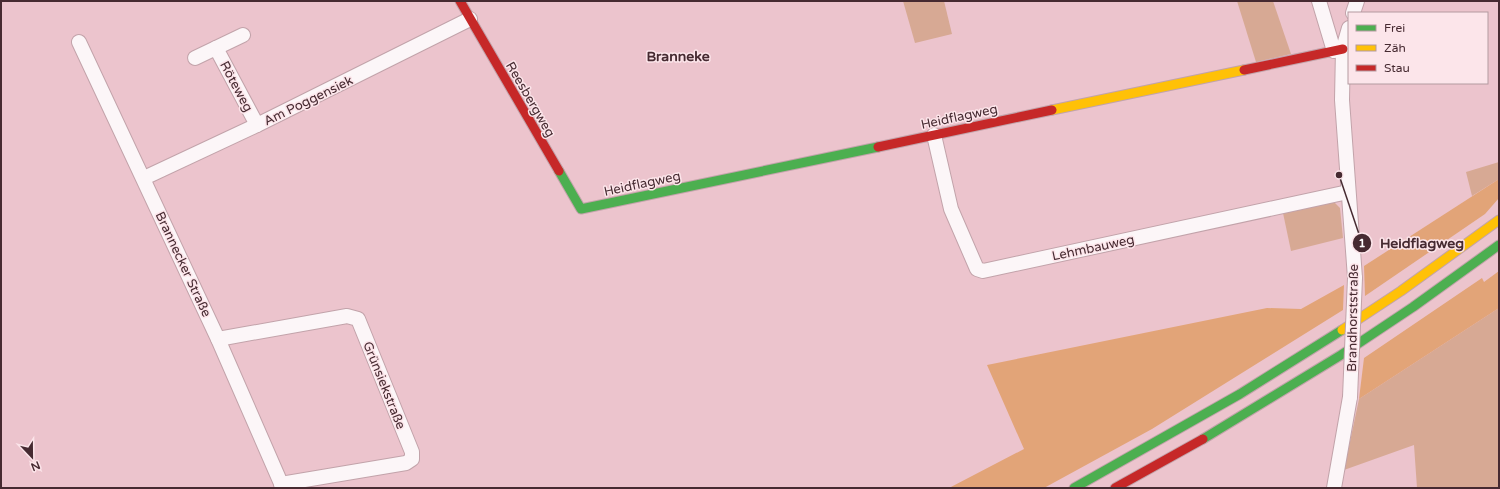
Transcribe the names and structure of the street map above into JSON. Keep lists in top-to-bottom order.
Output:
{
  "streets": {
    "main road": ["Reesbergweg", "Heidflagweg"],
    "street": [
      "Röteweg",
      "Am Poggensiek",
      "Lehmbauweg",
      "Brannecker Straße",
      "Brandhorststraße",
      "Grünsiekstraße"
    ]
  },
  "crossings": [
    ["Röteweg", "Am Poggensiek"],
    ["Reesbergweg", "Am Poggensiek"],
    ["Reesbergweg", "Heidflagweg"],
    ["Am Poggensiek", "Brannecker Straße"],
    ["Heidflagweg", "Lehmbauweg"],
    ["Heidflagweg", "Brandhorststraße"],
    ["Lehmbauweg", "Brandhorststraße"],
    ["Brannecker Straße", "Grünsiekstraße"]
  ],
  "districts": ["Branneke"],
  "places": ["Heidflagweg"],
  "legend": ["Frei", "Zäh", "Stau"],
  "north": "bottom"
}
